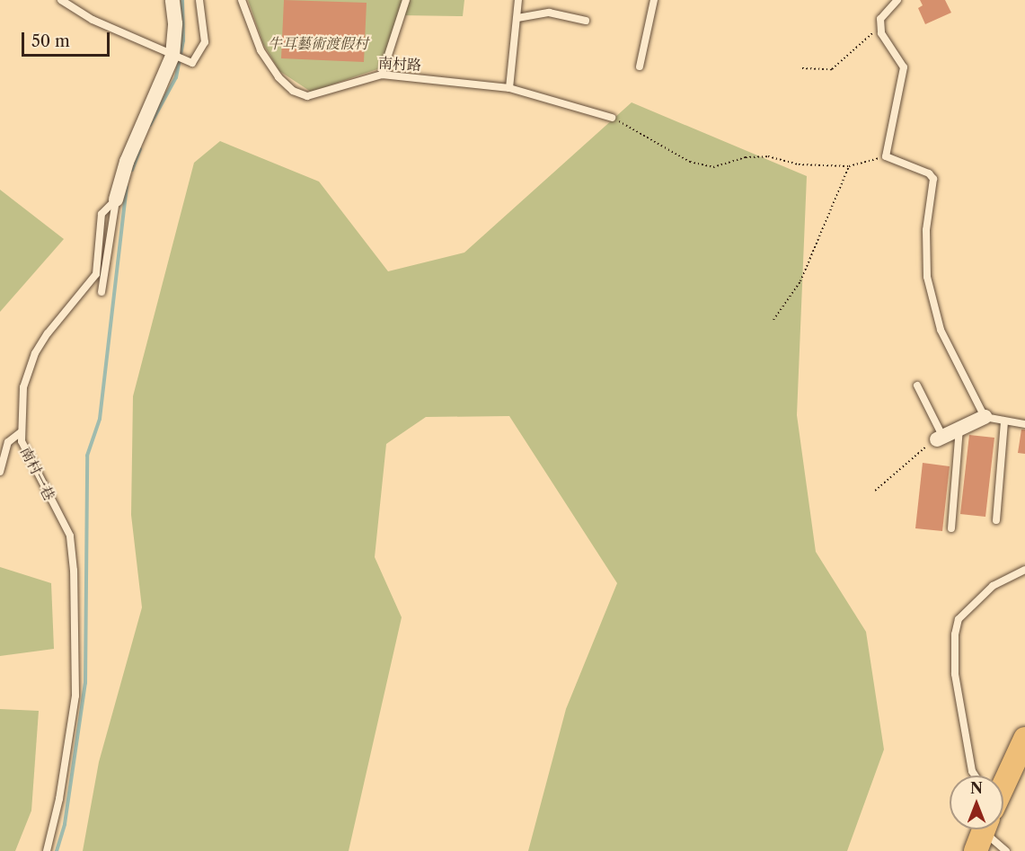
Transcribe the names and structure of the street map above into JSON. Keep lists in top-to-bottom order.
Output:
{
  "streets": {
    "street": ["南村一巷"],
    "lane": ["南村路"]
  },
  "parks": ["牛耳藝術渡假村"],
  "scale_bar": "50 m",
  "north": "top"
}
